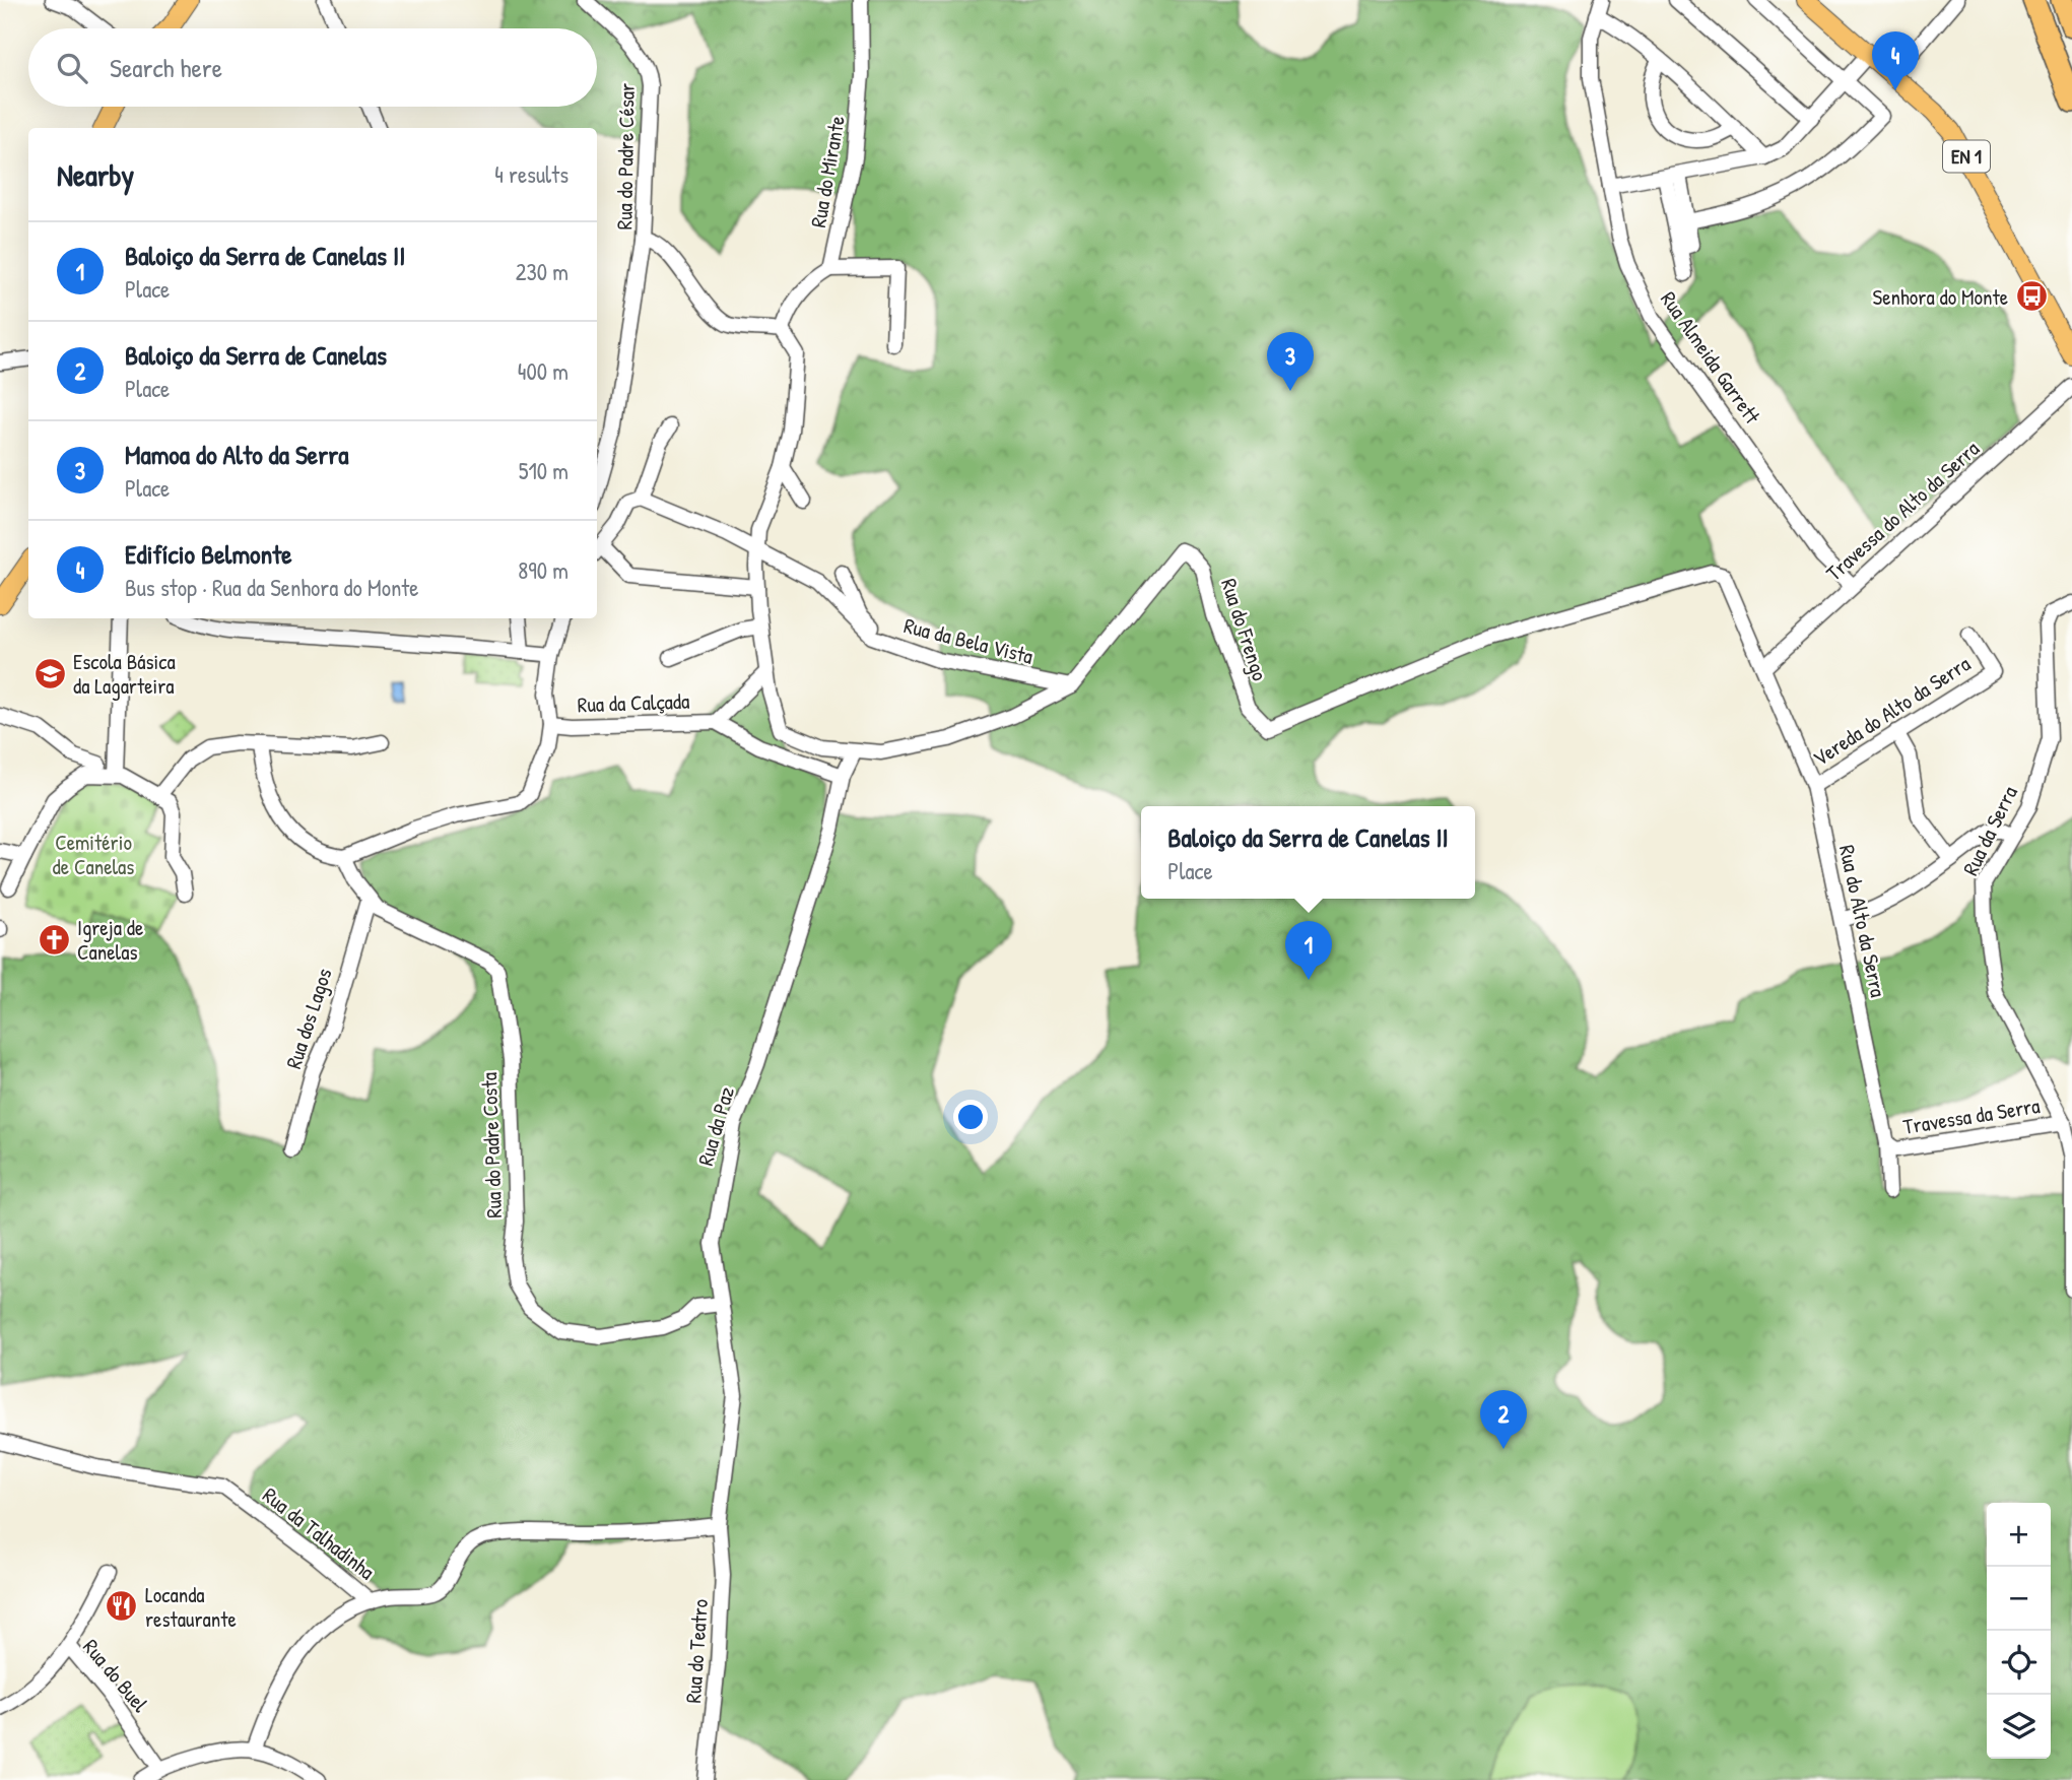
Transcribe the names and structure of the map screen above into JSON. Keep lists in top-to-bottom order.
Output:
{
  "streets": {
    "main road": ["EN 1"],
    "street": [
      "Rua do Padre César",
      "Rua do Mirante",
      "Rua Almeida Garrett",
      "Travessa do Alto da Serra",
      "Rua do Frengo",
      "Rua da Bela Vista",
      "Rua da Calçada",
      "Vereda do Alto da Serra",
      "Rua da Serra",
      "Rua do Alto da Serra",
      "Rua dos Lagos",
      "Travessa da Serra",
      "Rua da Paz",
      "Rua do Padre Costa",
      "Rua da Talhadinha",
      "Rua do Teatro",
      "Rua do Buel"
    ]
  },
  "crossings": [
    ["Rua Almeida Garrett", "Travessa do Alto da Serra"],
    ["Travessa do Alto da Serra", "Rua do Frengo"],
    ["Travessa do Alto da Serra", "Rua do Alto da Serra"],
    ["Rua do Frengo", "Rua da Bela Vista"],
    ["Rua do Frengo", "Rua da Calçada"],
    ["Rua do Frengo", "Rua do Alto da Serra"],
    ["Rua do Frengo", "Rua da Paz"],
    ["Vereda do Alto da Serra", "Rua do Alto da Serra"],
    ["Rua da Serra", "Travessa da Serra"],
    ["Rua do Alto da Serra", "Travessa da Serra"],
    ["Rua dos Lagos", "Rua do Padre Costa"],
    ["Rua da Paz", "Rua do Padre Costa"],
    ["Rua da Paz", "Rua da Talhadinha"],
    ["Rua da Paz", "Rua do Teatro"],
    ["Rua da Talhadinha", "Rua do Teatro"]
  ],
  "parks": ["Cemitério de Canelas"],
  "places": {
    "bus stop": ["Senhora do Monte"],
    "school or university": ["Escola Básica da Lagarteira"],
    "church": ["Igreja de Canelas"],
    "restaurant": ["Locanda restaurante"]
  },
  "page": {
    "search": "Search here",
    "pins": [
      "4",
      "3",
      "1",
      "2"
    ],
    "heading": ["Nearby", "4 results"],
    "list": [
      {
        "mark": "1",
        "name": "Baloiço da Serra de Canelas II",
        "note": "Place",
        "value": "230 m"
      },
      {
        "mark": "2",
        "name": "Baloiço da Serra de Canelas",
        "note": "Place",
        "value": "400 m"
      },
      {
        "mark": "3",
        "name": "Mamoa do Alto da Serra",
        "note": "Place",
        "value": "510 m"
      },
      {
        "mark": "4",
        "name": "Edifício Belmonte",
        "note": "Bus stop · Rua da Senhora do Monte",
        "value": "890 m"
      }
    ],
    "popup": ["Baloiço da Serra de Canelas II", "Place"],
    "map_buttons": ["+", "−"]
  }
}
